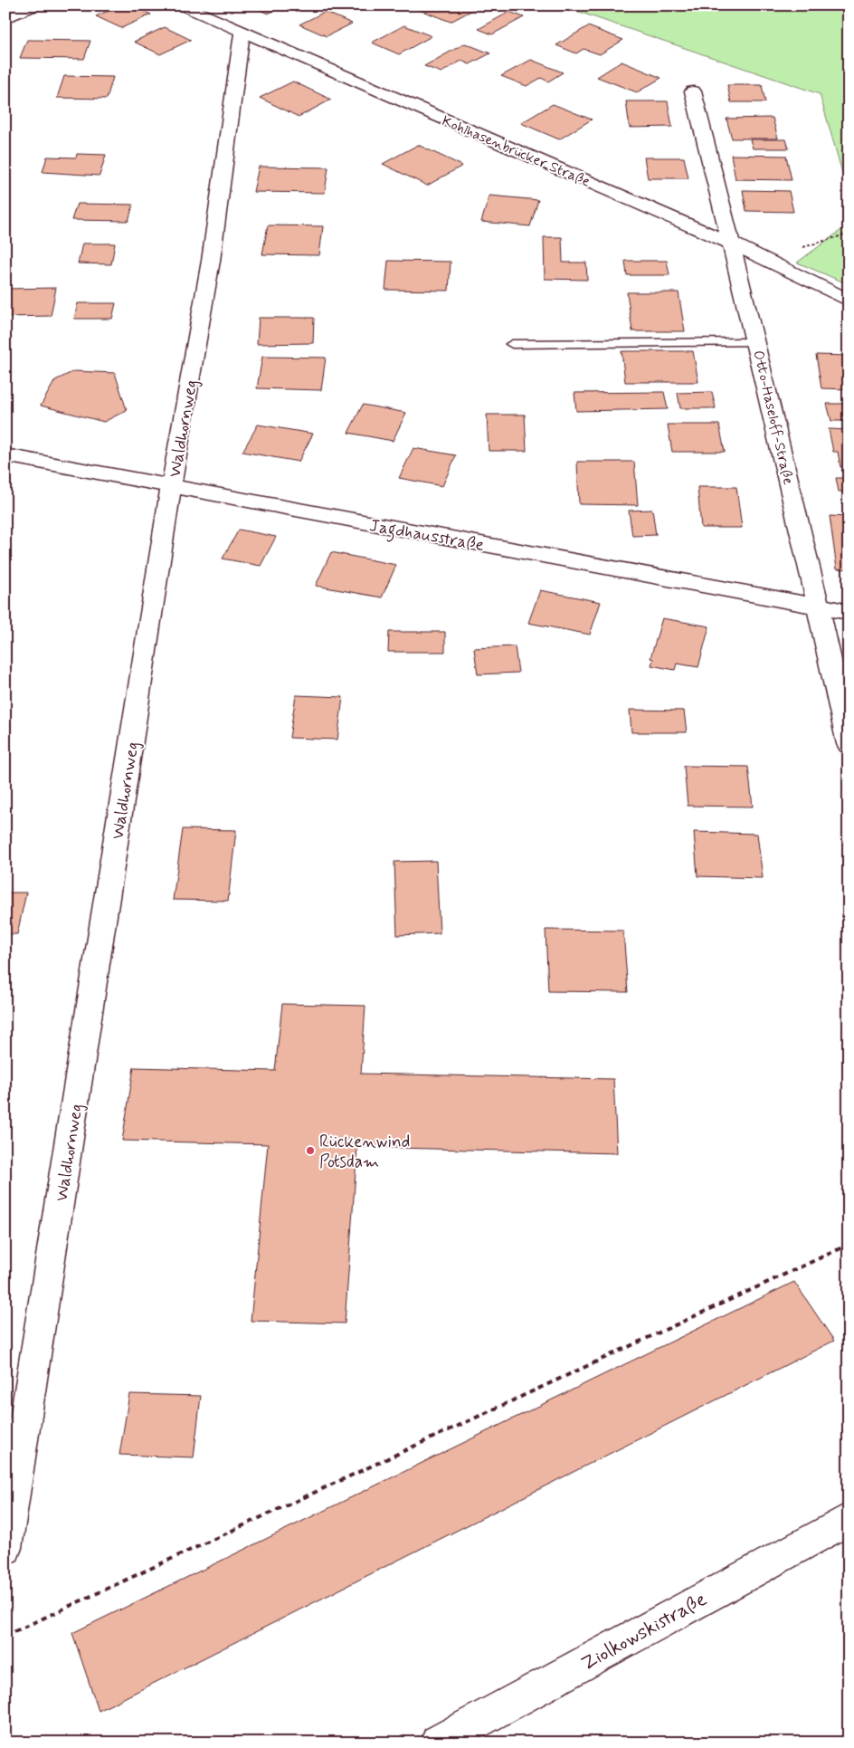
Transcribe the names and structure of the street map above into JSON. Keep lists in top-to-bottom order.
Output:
{
  "streets": {
    "street": [
      "Kohlhasenbrücker Straße",
      "Otto-Haseloff-Straße",
      "Waldhornweg",
      "Jagdhausstraße",
      "Ziolkowskistraße"
    ]
  },
  "crossings": [
    ["Kohlhasenbrücker Straße", "Otto-Haseloff-Straße"],
    ["Kohlhasenbrücker Straße", "Waldhornweg"],
    ["Otto-Haseloff-Straße", "Jagdhausstraße"],
    ["Waldhornweg", "Jagdhausstraße"]
  ],
  "places": ["Rückenwind Potsdam"]
}
